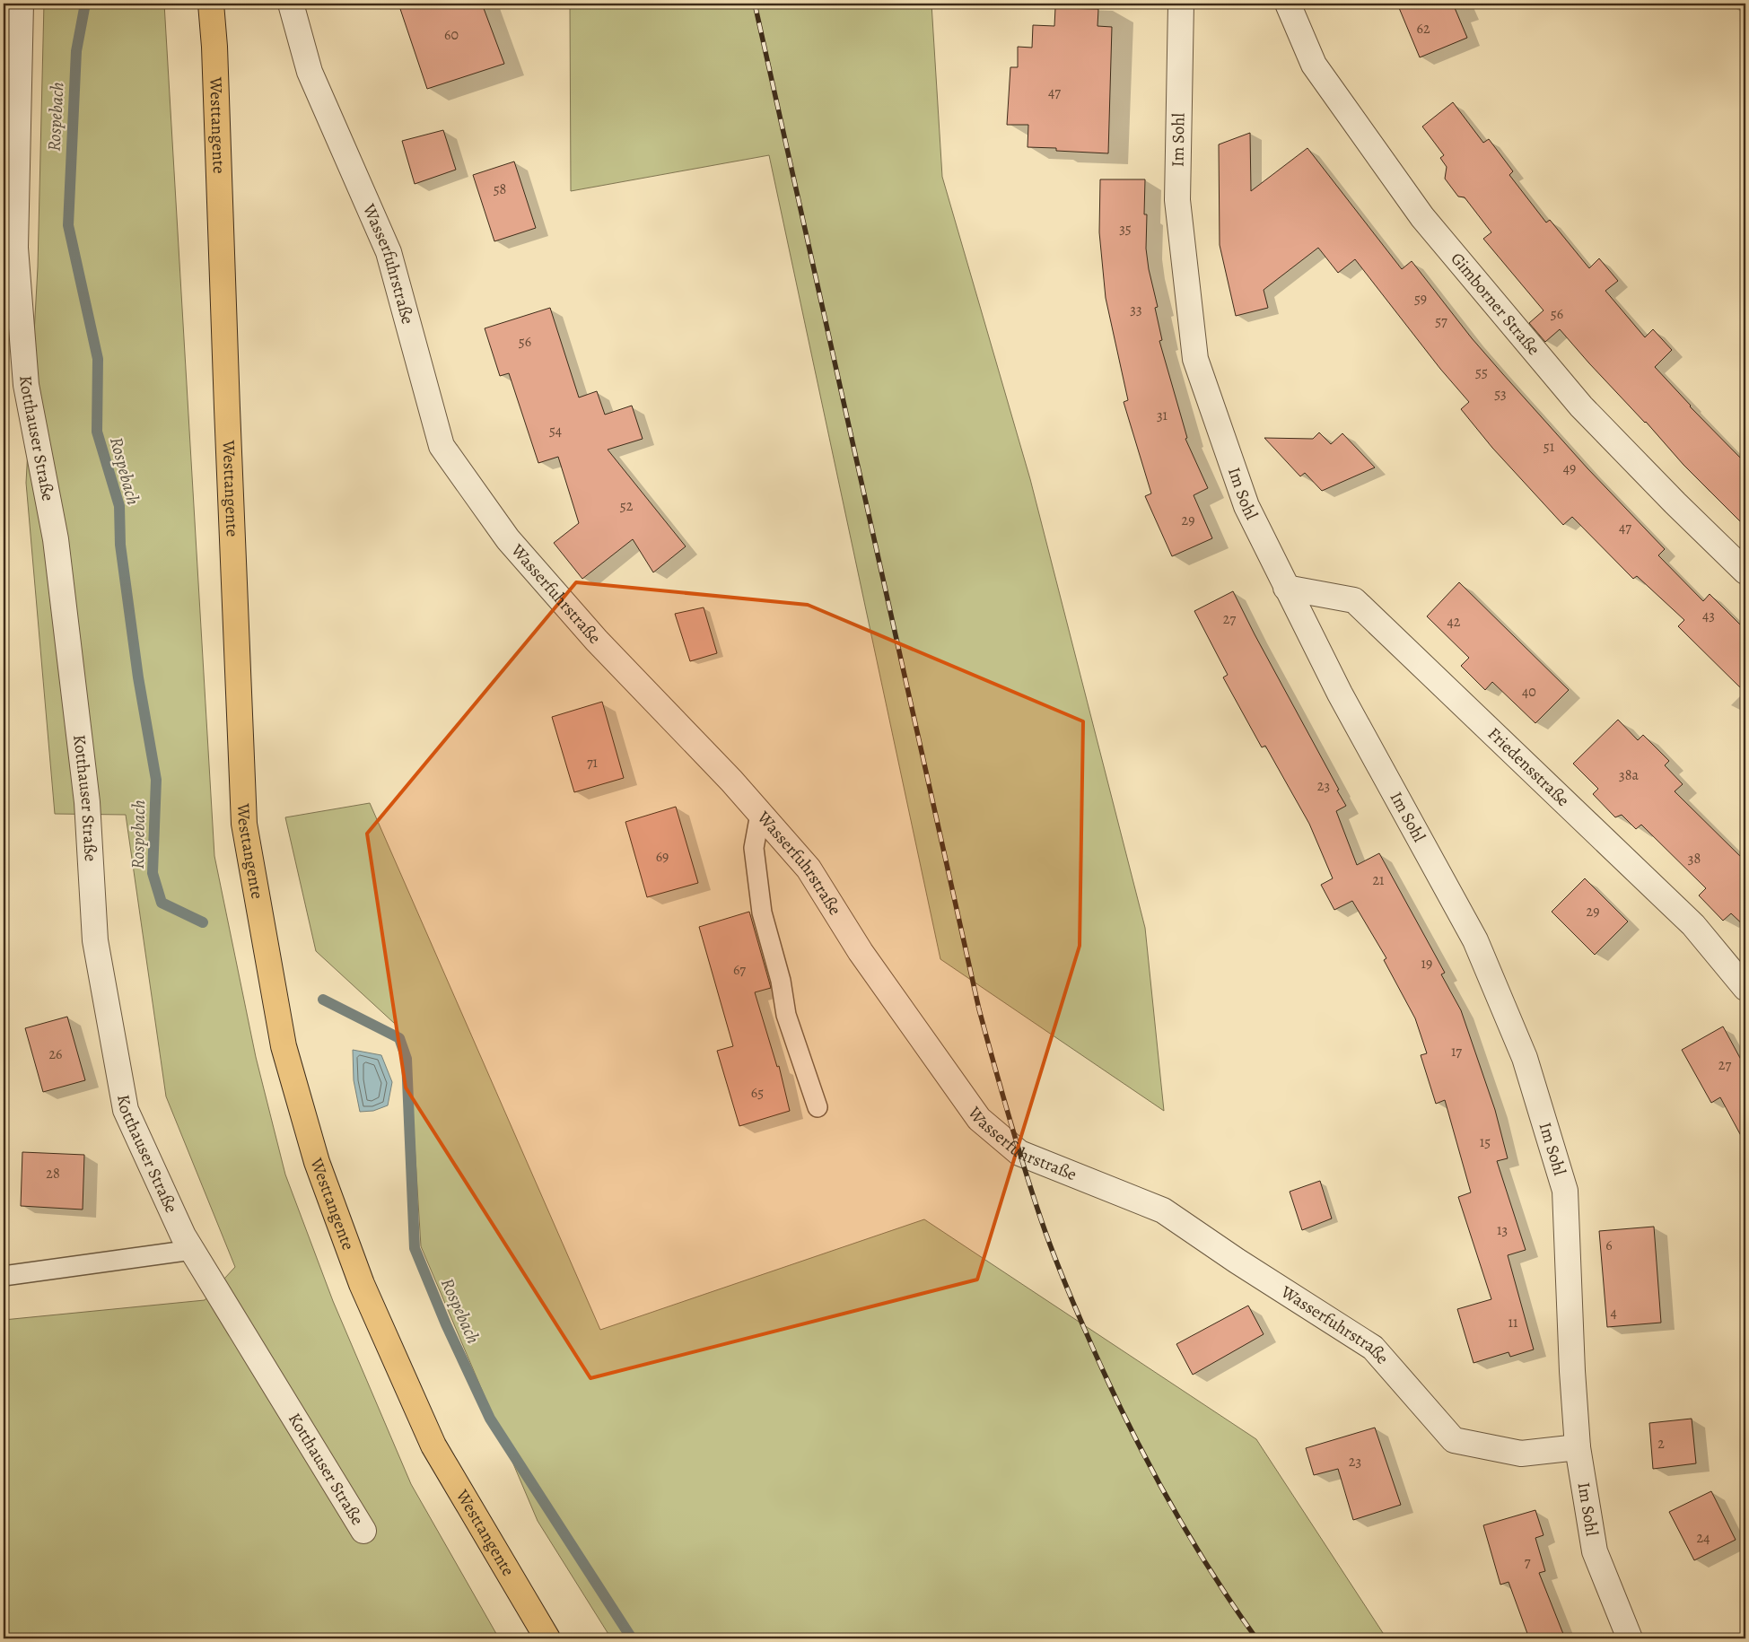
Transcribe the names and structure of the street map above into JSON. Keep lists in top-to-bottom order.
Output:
{
  "streets": {
    "main road": ["Westtangente"],
    "street": [
      "Im Sohl",
      "Wasserfuhrstraße",
      "Gimborner Straße",
      "Kotthauser Straße",
      "Friedensstraße"
    ]
  },
  "crossings": [
    ["Im Sohl", "Wasserfuhrstraße"],
    ["Im Sohl", "Friedensstraße"]
  ],
  "water": ["Rospebach"],
  "house_numbers": [
    "62",
    "60",
    "47",
    "58",
    "35",
    "59",
    "33",
    "56",
    "57",
    "56",
    "55",
    "53",
    "31",
    "54",
    "51",
    "49",
    "52",
    "29",
    "47",
    "43",
    "27",
    "42",
    "40",
    "71",
    "38a",
    "23",
    "69",
    "38",
    "21",
    "29",
    "19",
    "67",
    "17",
    "26",
    "27",
    "65",
    "15",
    "28",
    "13",
    "6",
    "4",
    "11",
    "2",
    "23",
    "24",
    "7"
  ]
}
